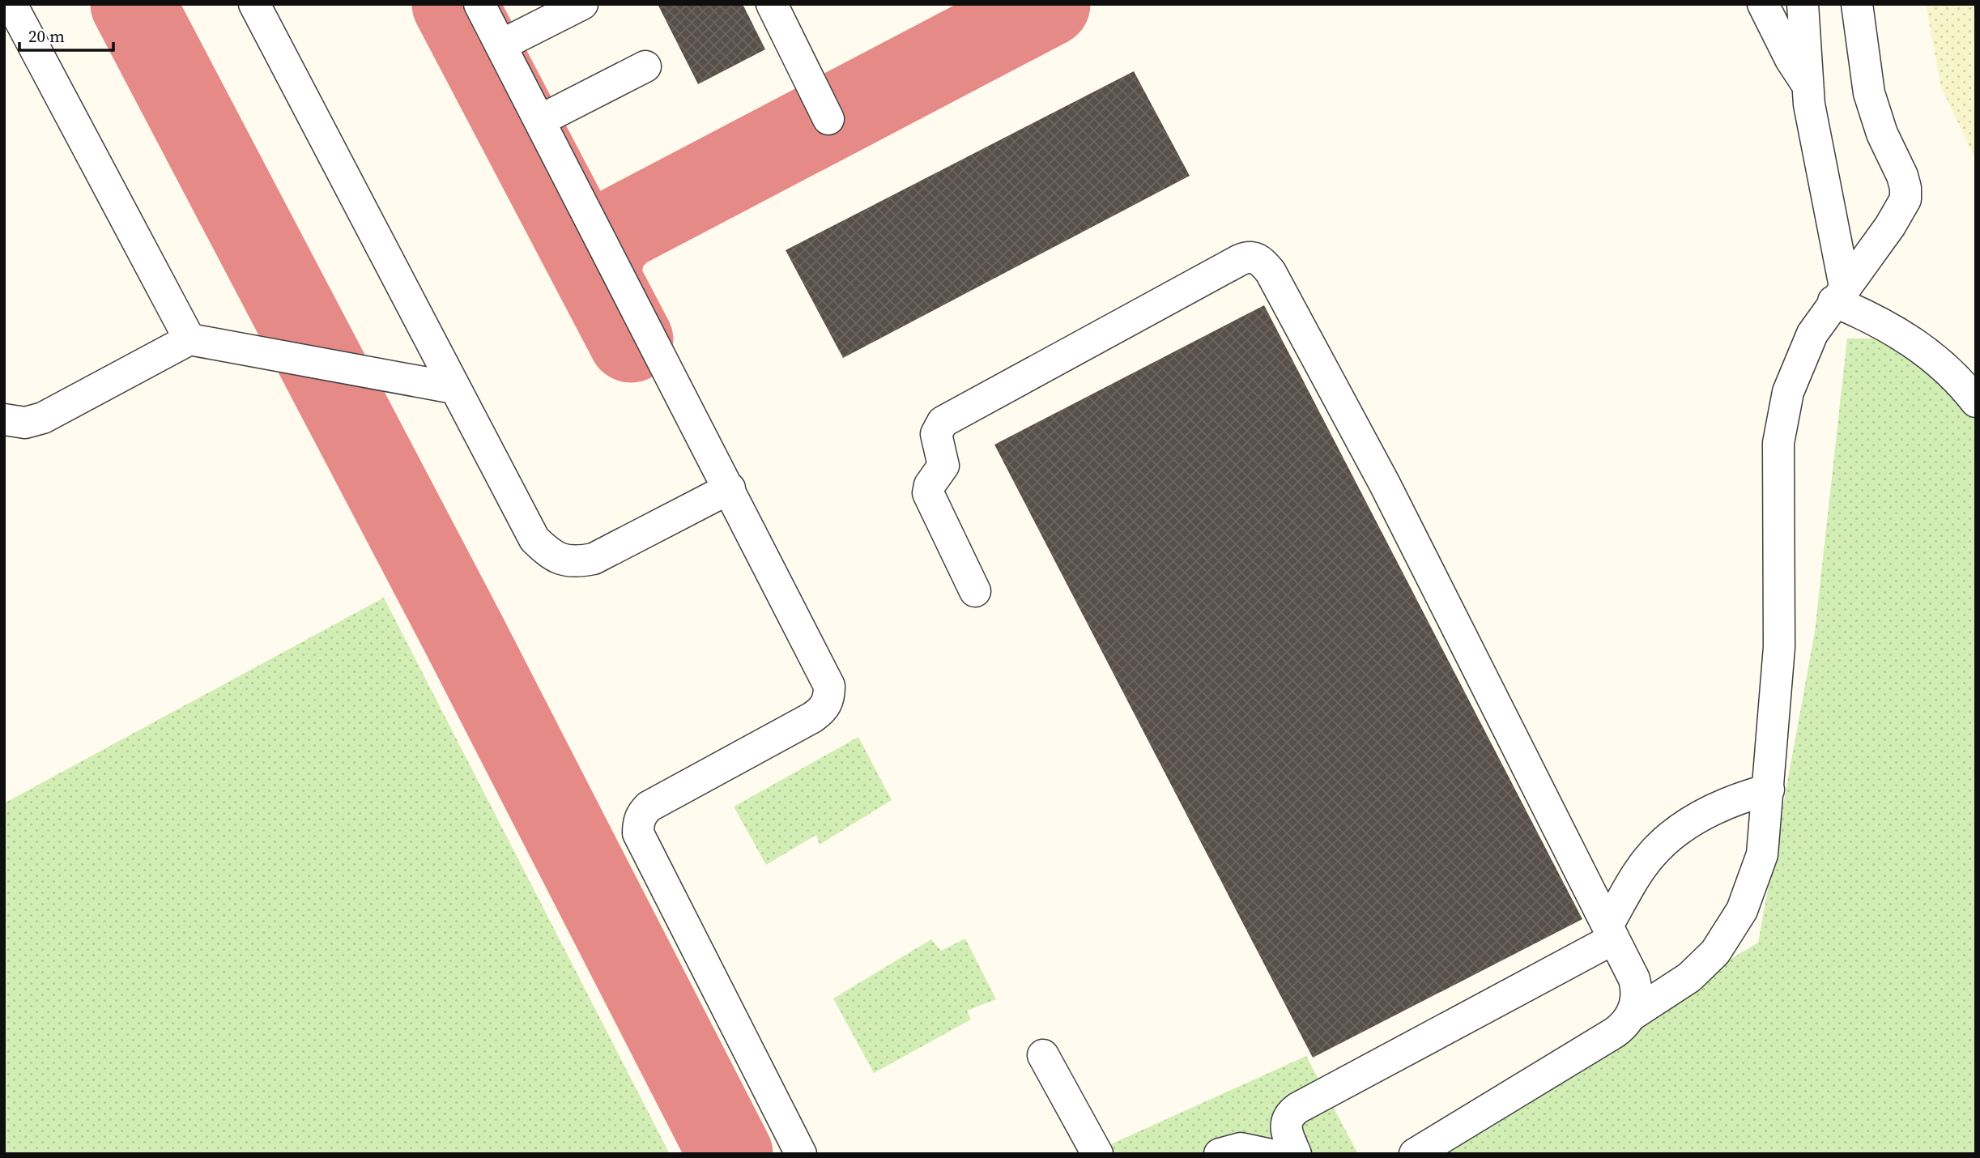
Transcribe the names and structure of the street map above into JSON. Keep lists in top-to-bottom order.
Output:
{
  "scale_bar": "20 m"
}
